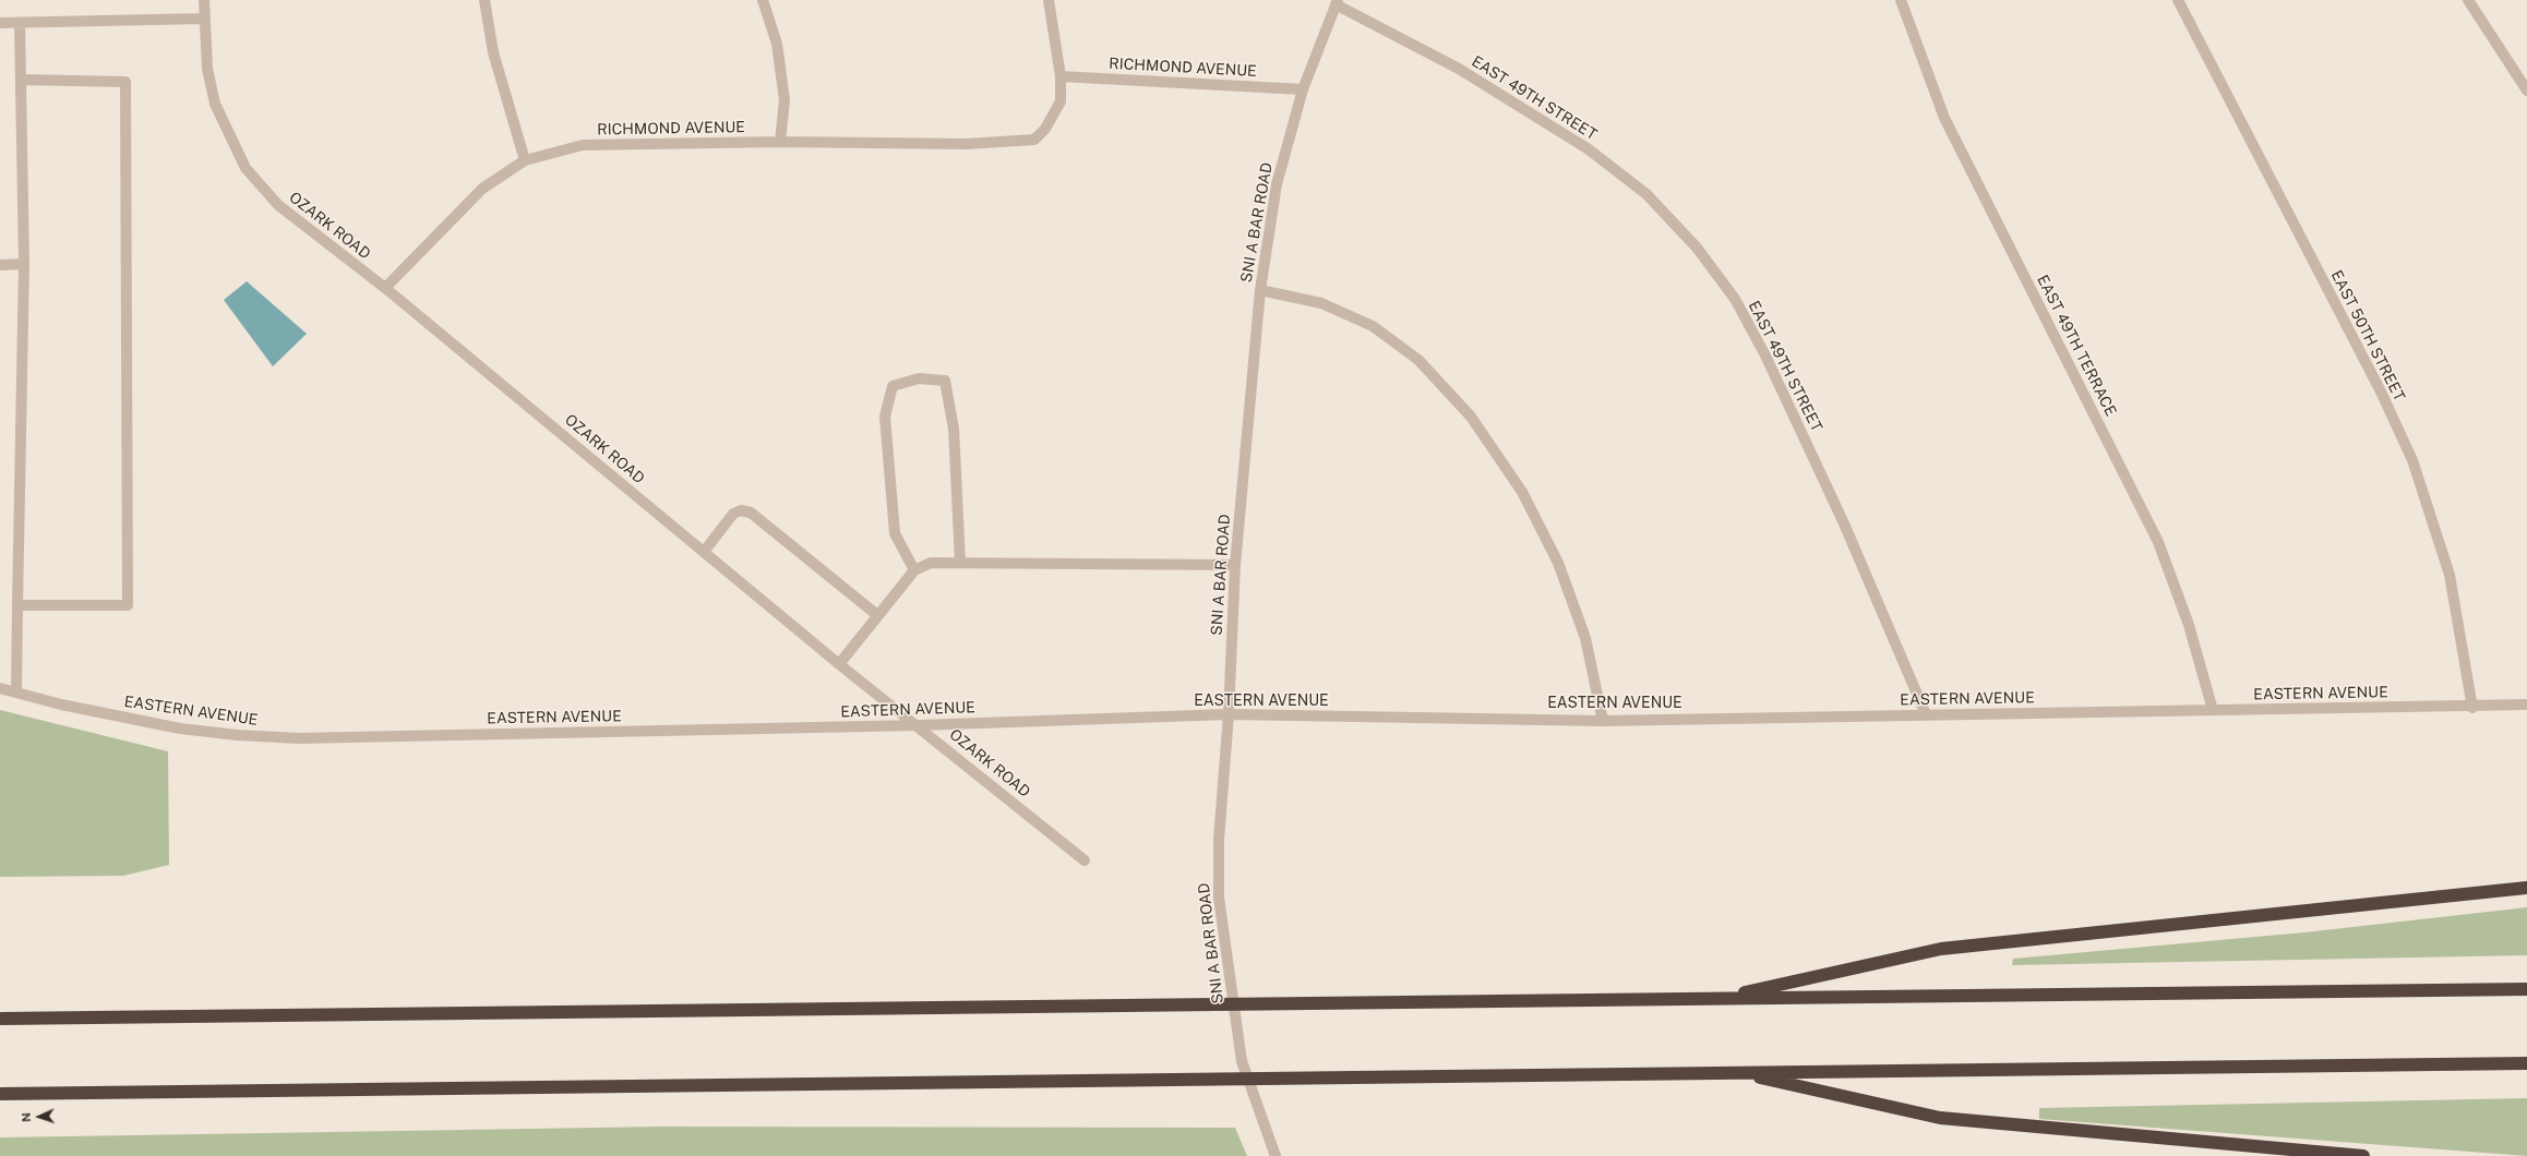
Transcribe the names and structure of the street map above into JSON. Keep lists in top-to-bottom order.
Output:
{
  "streets": {
    "street": [
      "RICHMOND AVENUE",
      "EAST 49TH STREET",
      "SNI A BAR ROAD",
      "OZARK ROAD",
      "EAST 50TH STREET",
      "EAST 49TH TERRACE",
      "EASTERN AVENUE"
    ]
  },
  "crossings": [
    ["RICHMOND AVENUE", "SNI A BAR ROAD"],
    ["RICHMOND AVENUE", "OZARK ROAD"],
    ["EAST 49TH STREET", "SNI A BAR ROAD"],
    ["EAST 49TH STREET", "EASTERN AVENUE"],
    ["SNI A BAR ROAD", "EASTERN AVENUE"],
    ["OZARK ROAD", "EASTERN AVENUE"],
    ["EAST 50TH STREET", "EASTERN AVENUE"],
    ["EAST 49TH TERRACE", "EASTERN AVENUE"]
  ],
  "north": "left"
}
